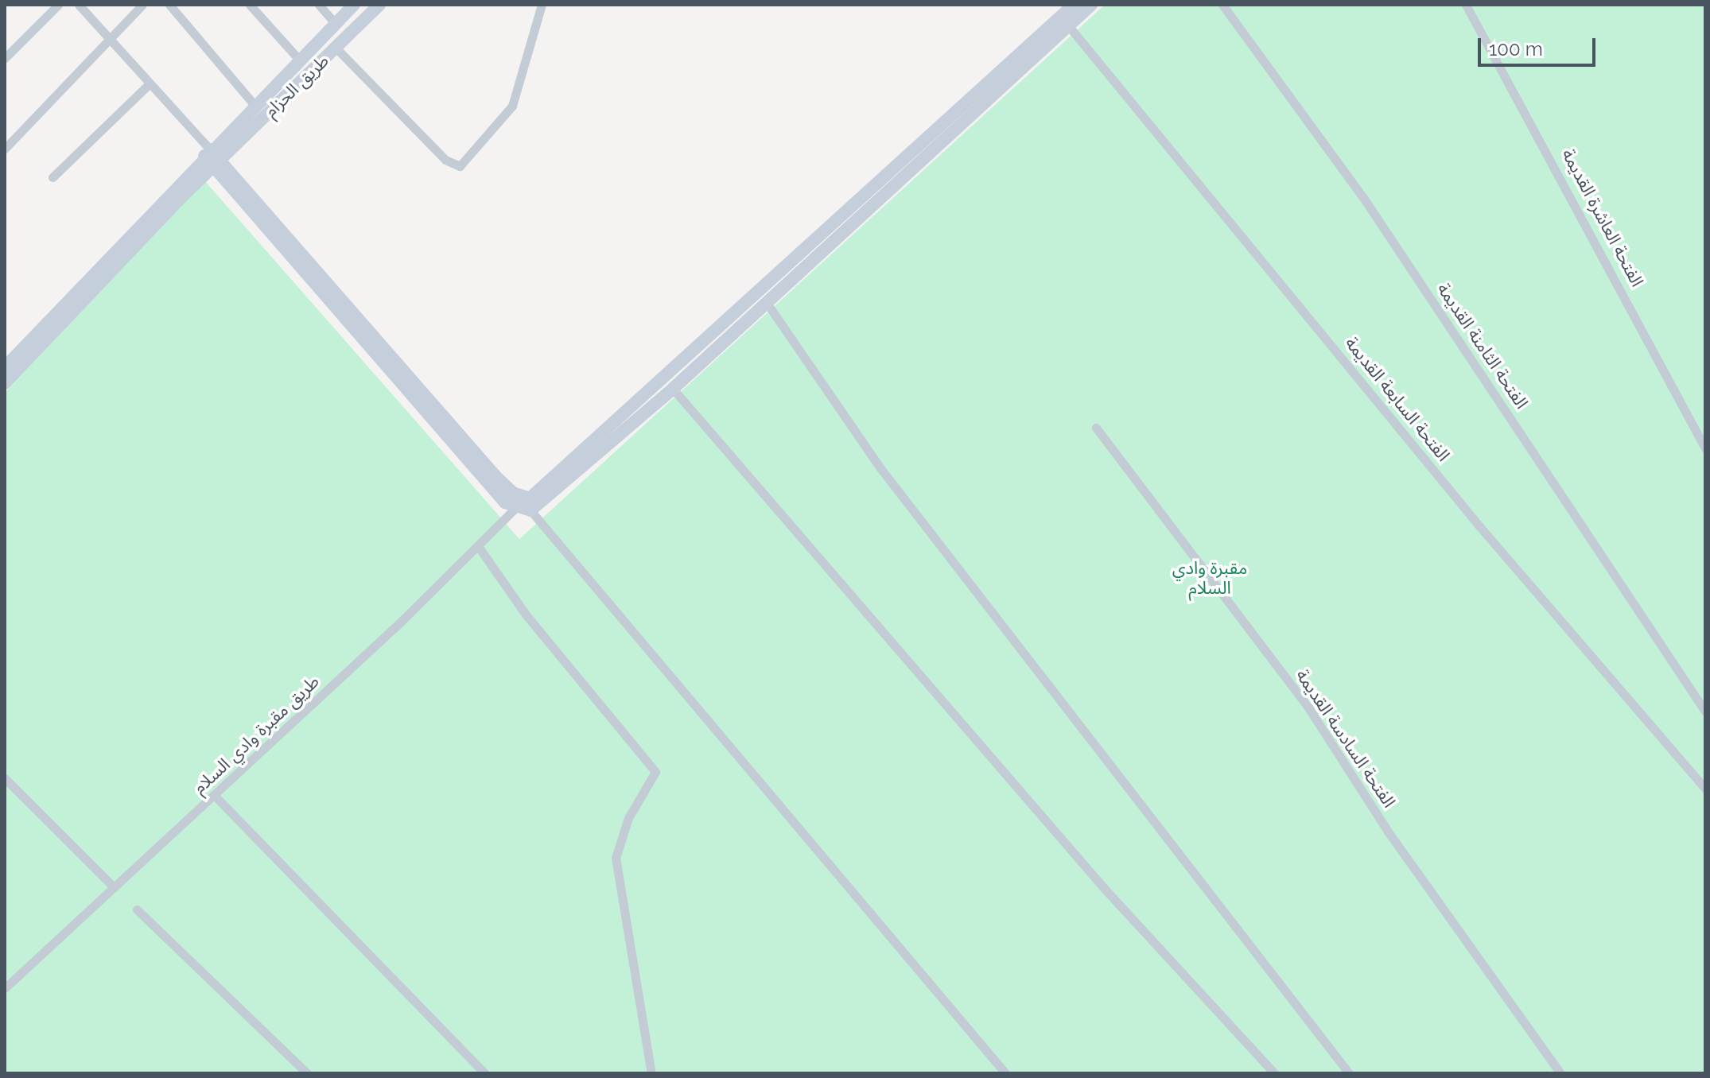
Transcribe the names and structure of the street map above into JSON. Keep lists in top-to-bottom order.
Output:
{
  "streets": {
    "street": [
      "طريق الحزام",
      "الفتحة العاشرة القديمة",
      "الفتحة الثامنة القديمة",
      "الفتحة السابعة القديمة",
      "طريق مقبرة وادي السلام",
      "الفتحة السادسة القديمة"
    ]
  },
  "parks": ["مقبرة وادي السلام"],
  "scale_bar": "100 m"
}
